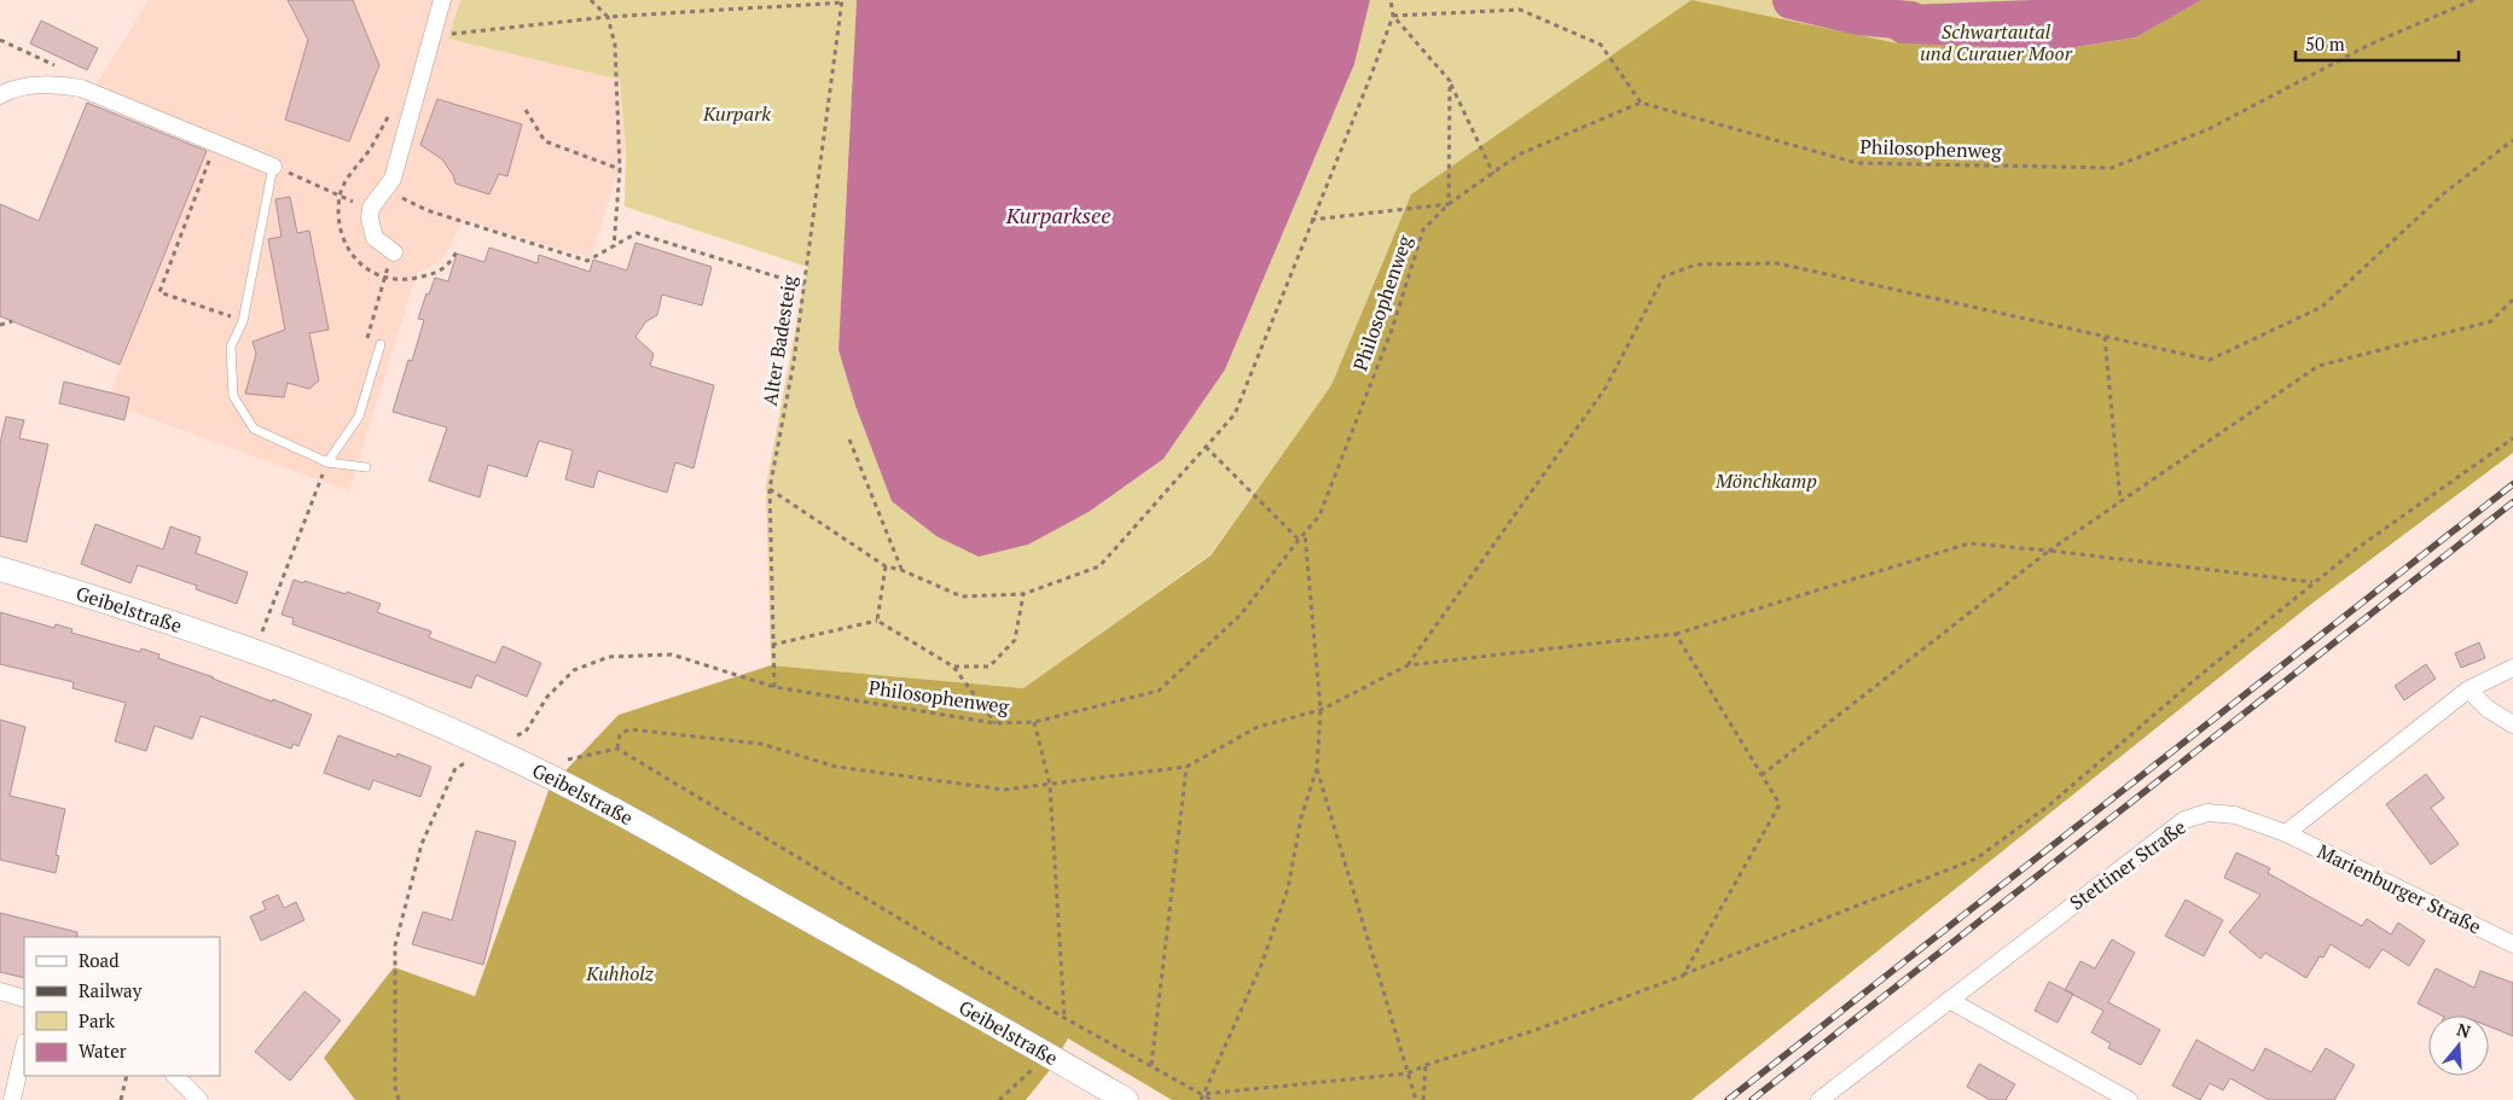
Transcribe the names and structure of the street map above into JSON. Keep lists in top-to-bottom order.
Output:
{
  "streets": {
    "street": ["Geibelstraße", "Stettiner Straße", "Marienburger Straße"],
    "path": ["Philosophenweg", "Alter Badesteig"]
  },
  "crossings": [
    ["Philosophenweg", "Alter Badesteig"],
    ["Philosophenweg", "Geibelstraße"],
    ["Stettiner Straße", "Marienburger Straße"]
  ],
  "water": ["Kurparksee"],
  "parks": [
    "Schwartautal und Curauer Moor",
    "Kurpark",
    "Mönchkamp",
    "Kuhholz"
  ],
  "legend": [
    "Road",
    "Railway",
    "Park",
    "Water"
  ],
  "scale_bar": "50 m",
  "north": "top"
}
